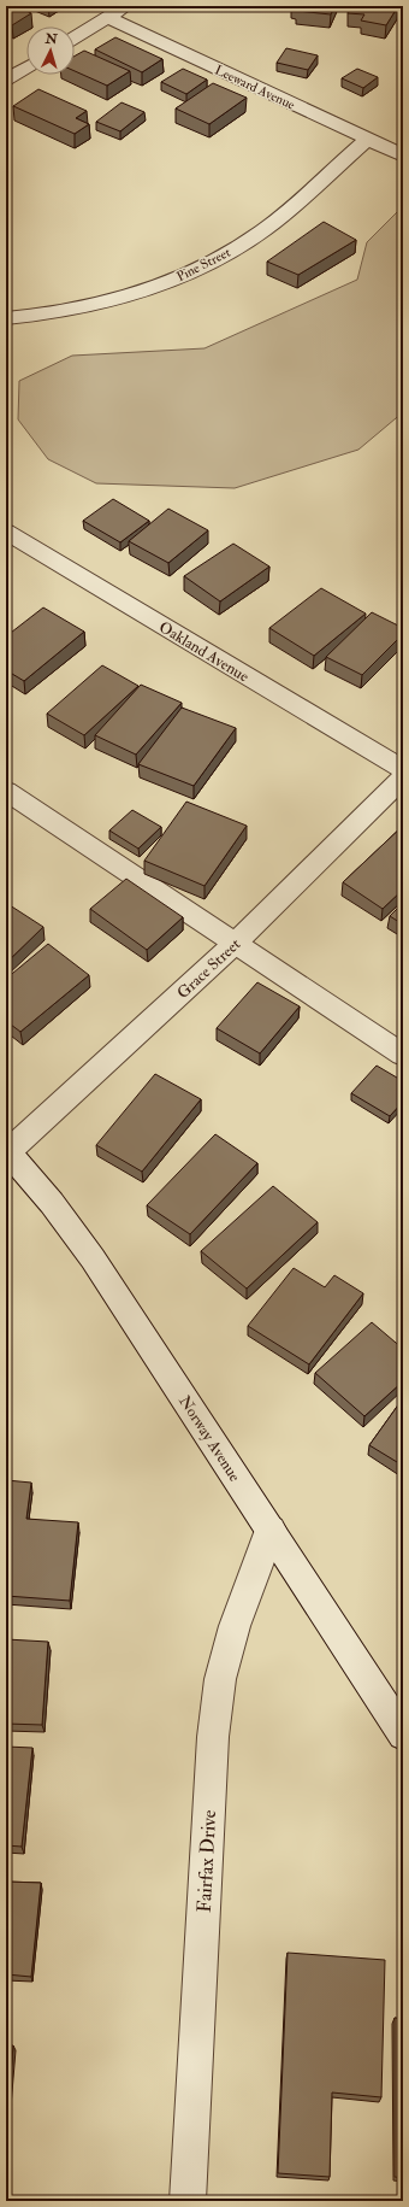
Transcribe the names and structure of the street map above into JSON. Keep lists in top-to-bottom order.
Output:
{
  "streets": {
    "street": [
      "Leeward Avenue",
      "Pine Street",
      "Oakland Avenue",
      "Grace Street",
      "Norway Avenue",
      "Fairfax Drive"
    ]
  },
  "crossings": [
    ["Leeward Avenue", "Pine Street"],
    ["Grace Street", "Norway Avenue"],
    ["Norway Avenue", "Fairfax Drive"]
  ],
  "north": "top"
}
